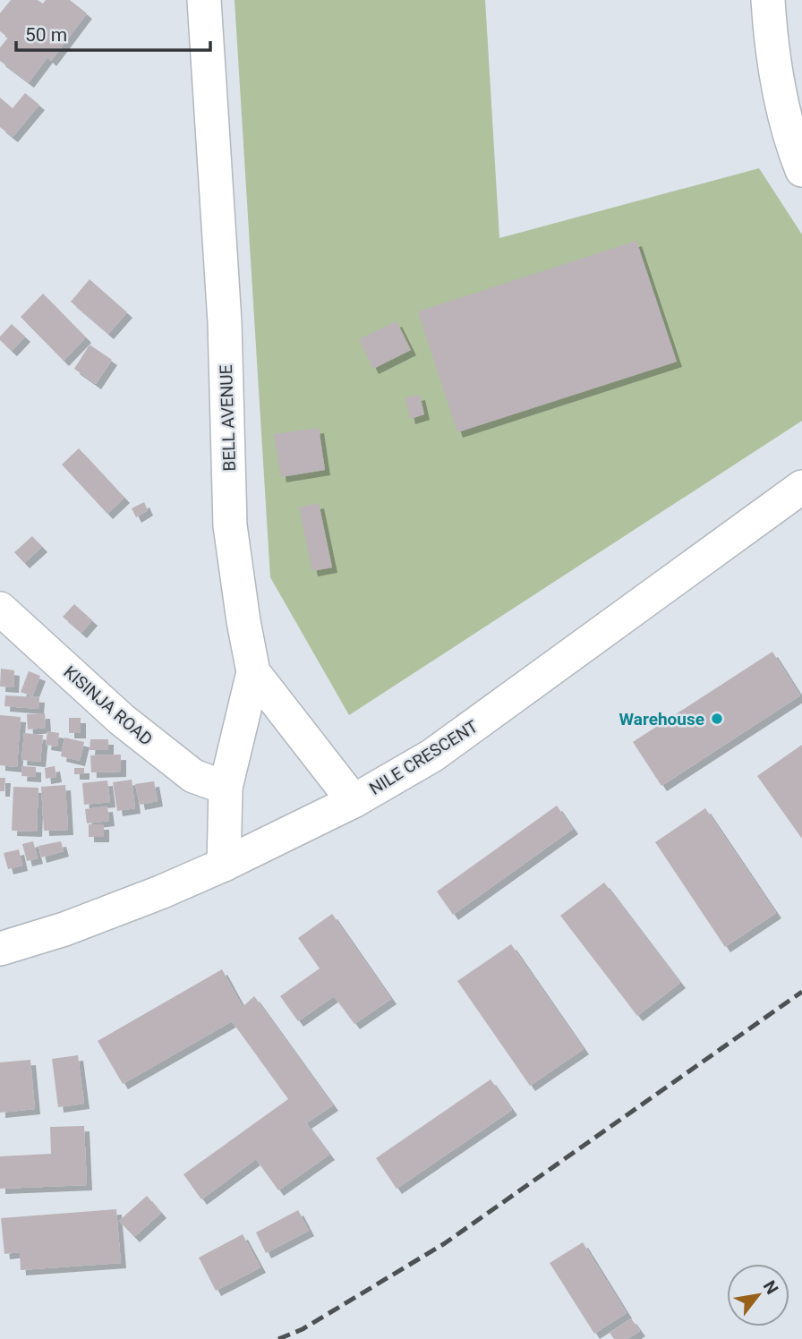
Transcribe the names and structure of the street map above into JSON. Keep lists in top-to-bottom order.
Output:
{
  "streets": {
    "street": ["BELL AVENUE", "KISINJA ROAD", "NILE CRESCENT"]
  },
  "crossings": [
    ["BELL AVENUE", "NILE CRESCENT"]
  ],
  "places": ["Warehouse"],
  "scale_bar": "50 m",
  "north": "top right"
}
